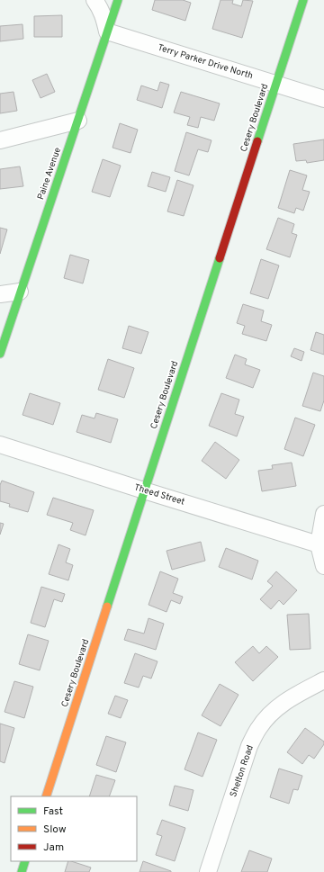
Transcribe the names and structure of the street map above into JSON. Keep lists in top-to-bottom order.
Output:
{
  "streets": {
    "main road": ["Cesery Boulevard", "Paine Avenue"],
    "street": ["Terry Parker Drive North", "Theed Street", "Shelton Road"]
  },
  "crossings": [
    ["Terry Parker Drive North", "Cesery Boulevard"],
    ["Terry Parker Drive North", "Paine Avenue"],
    ["Cesery Boulevard", "Theed Street"]
  ],
  "legend": ["Fast", "Slow", "Jam"]
}
